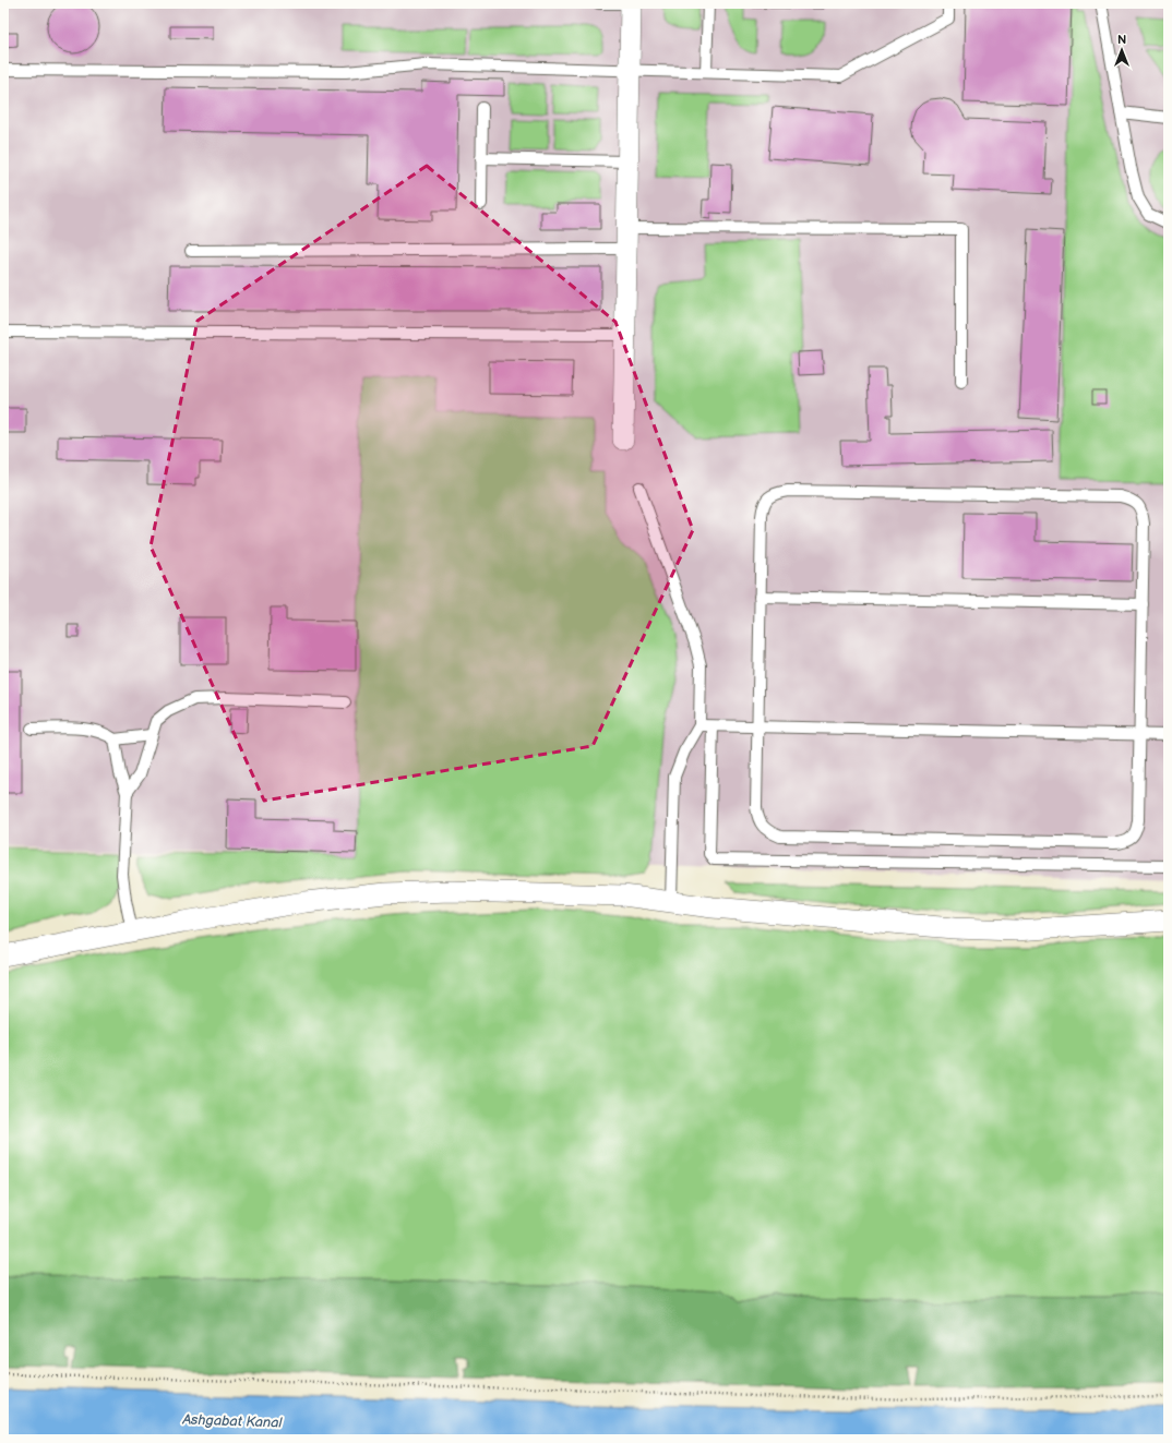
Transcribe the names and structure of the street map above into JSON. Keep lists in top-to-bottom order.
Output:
{
  "water": ["Ashgabat Kanal"],
  "north": "top"
}
